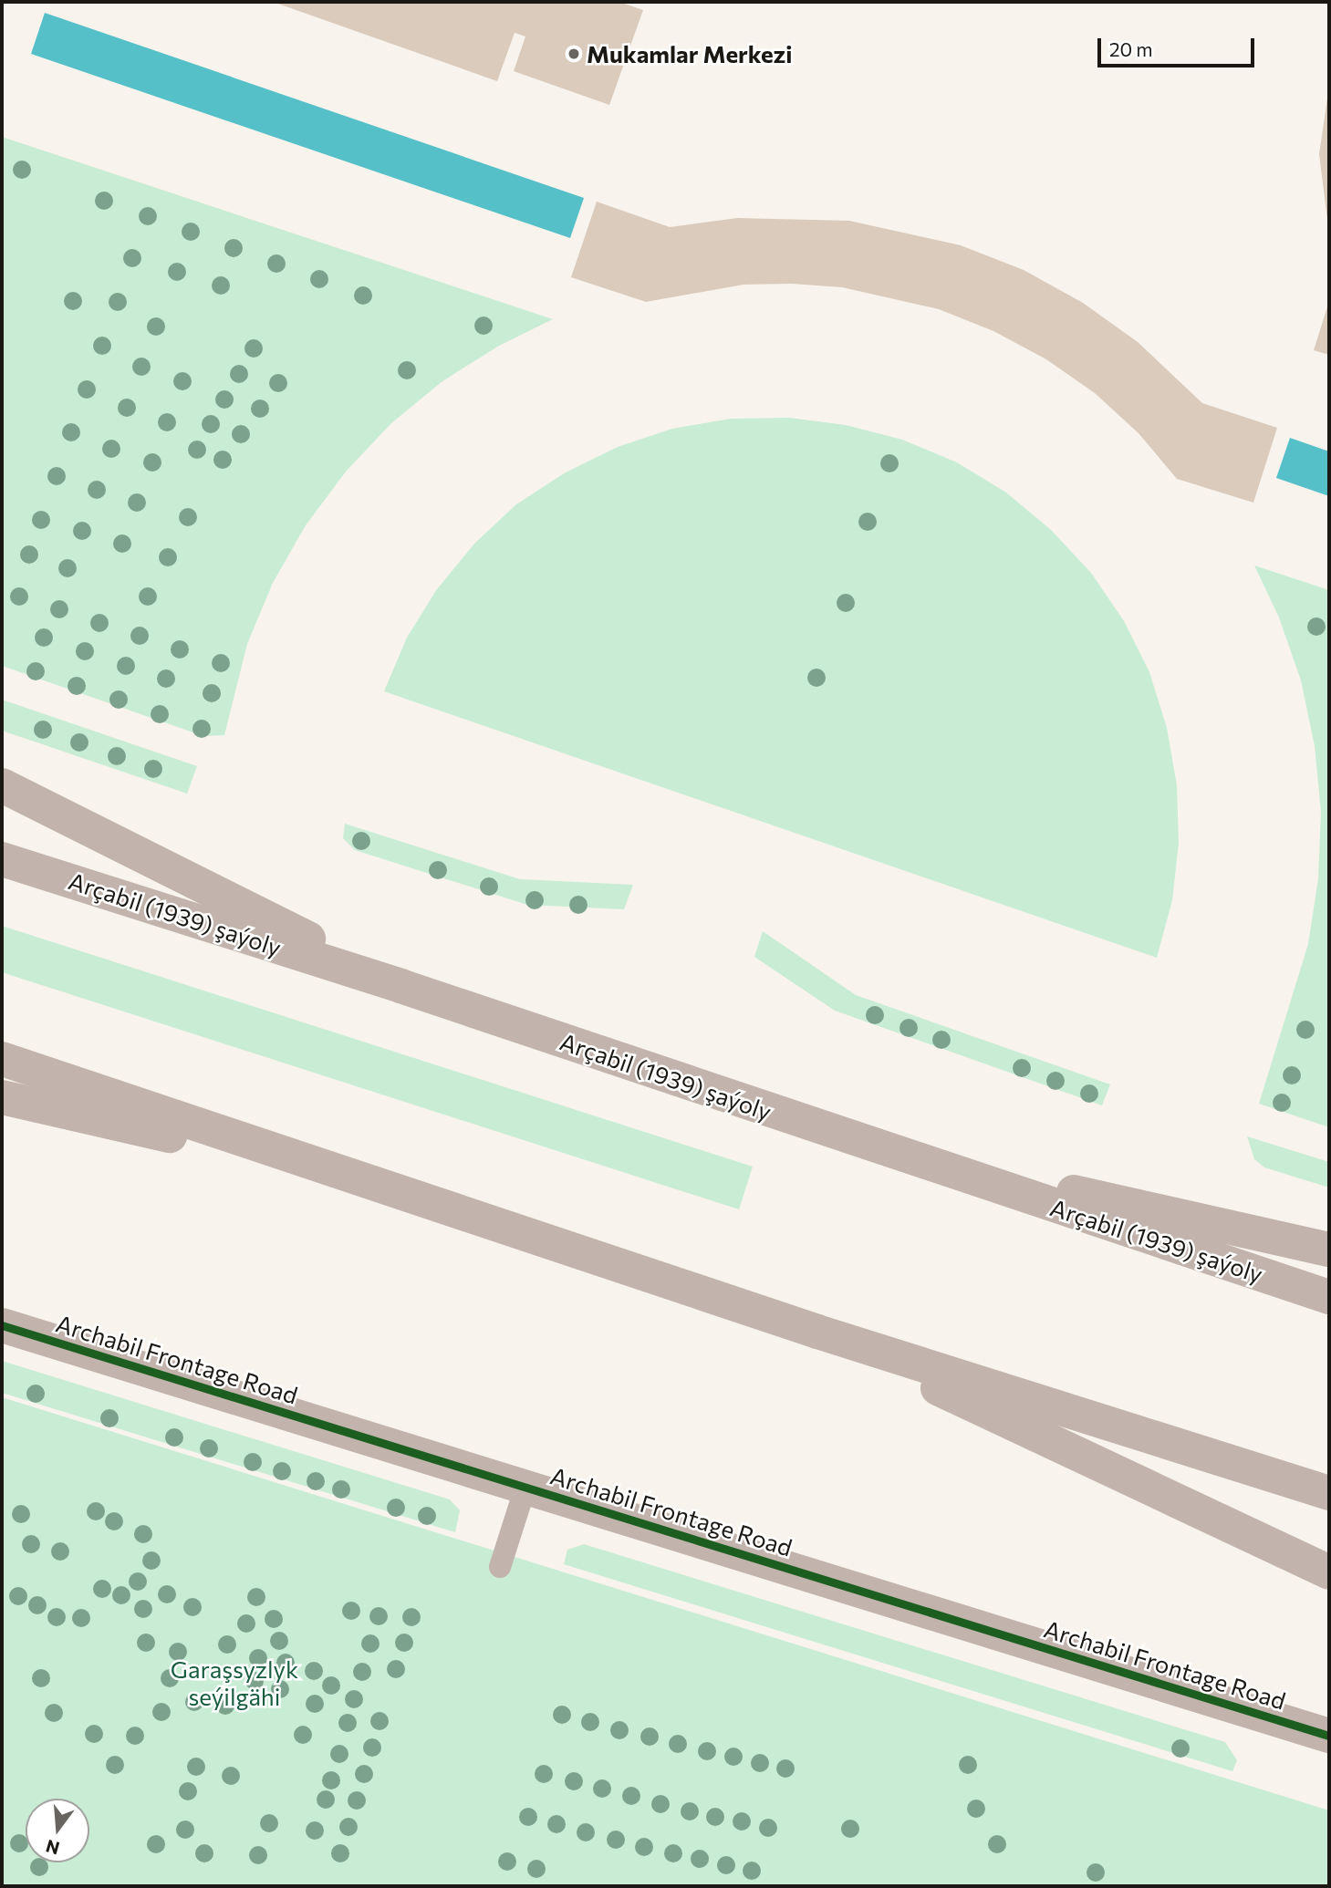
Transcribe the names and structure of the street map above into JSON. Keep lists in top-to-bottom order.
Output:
{
  "streets": {
    "main road": ["Arçabil (1939) şaýoly"],
    "street": ["Archabil Frontage Road"]
  },
  "parks": ["Garaşsyzlyk seýilgähi"],
  "places": ["Mukamlar Merkezi"],
  "scale_bar": "20 m",
  "north": "bottom"
}
